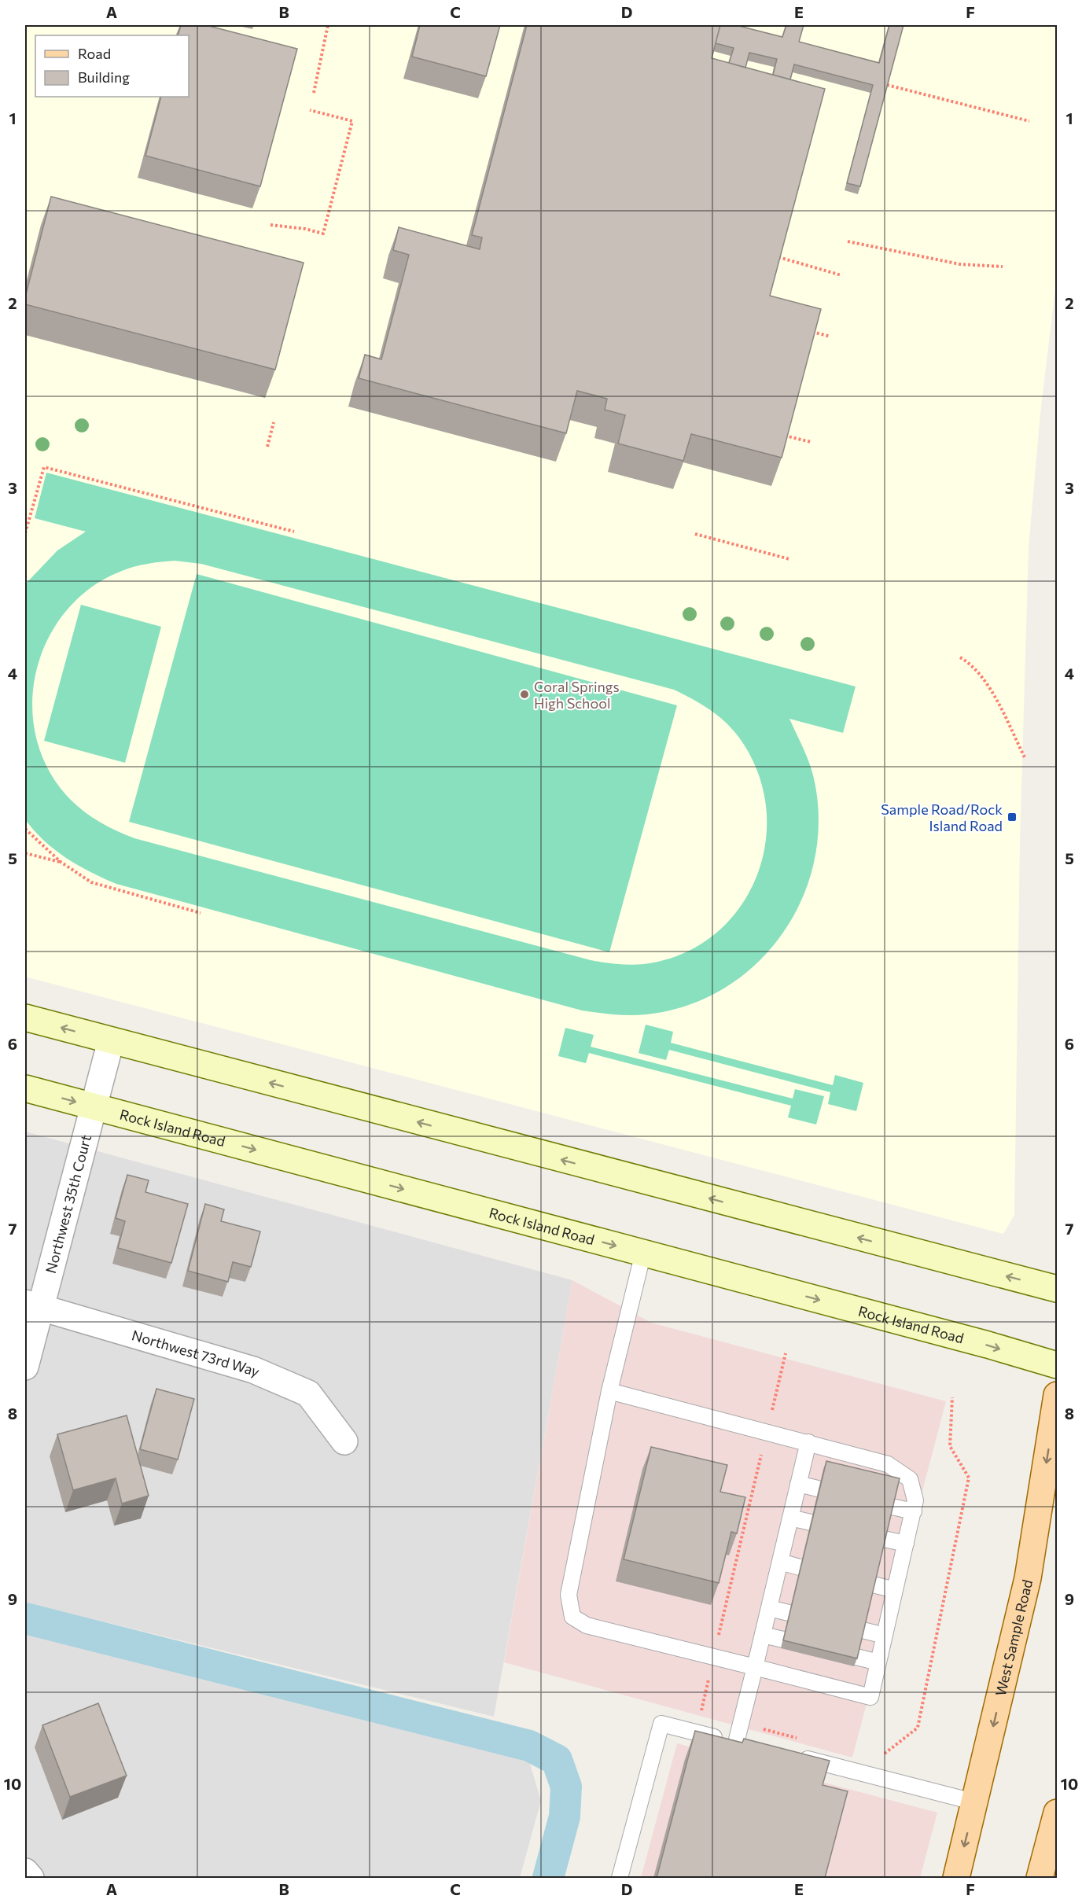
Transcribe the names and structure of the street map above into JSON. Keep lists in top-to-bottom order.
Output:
{
  "streets": {
    "main road": ["Rock Island Road", "West Sample Road"],
    "street": ["Northwest 35th Court", "Northwest 73rd Way"]
  },
  "crossings": [
    ["Rock Island Road", "Northwest 35th Court"],
    ["Northwest 35th Court", "Northwest 73rd Way"]
  ],
  "one_way": ["West Sample Road"],
  "places": {
    "other": ["Coral Springs High School"],
    "transit": ["Sample Road/Rock Island Road"]
  },
  "legend": ["Road", "Building"],
  "grid": {
    "columns": [
      "A",
      "B",
      "C",
      "D",
      "E",
      "F"
    ],
    "rows": [
      "1",
      "2",
      "3",
      "4",
      "5",
      "6",
      "7",
      "8",
      "9",
      "10"
    ]
  }
}
